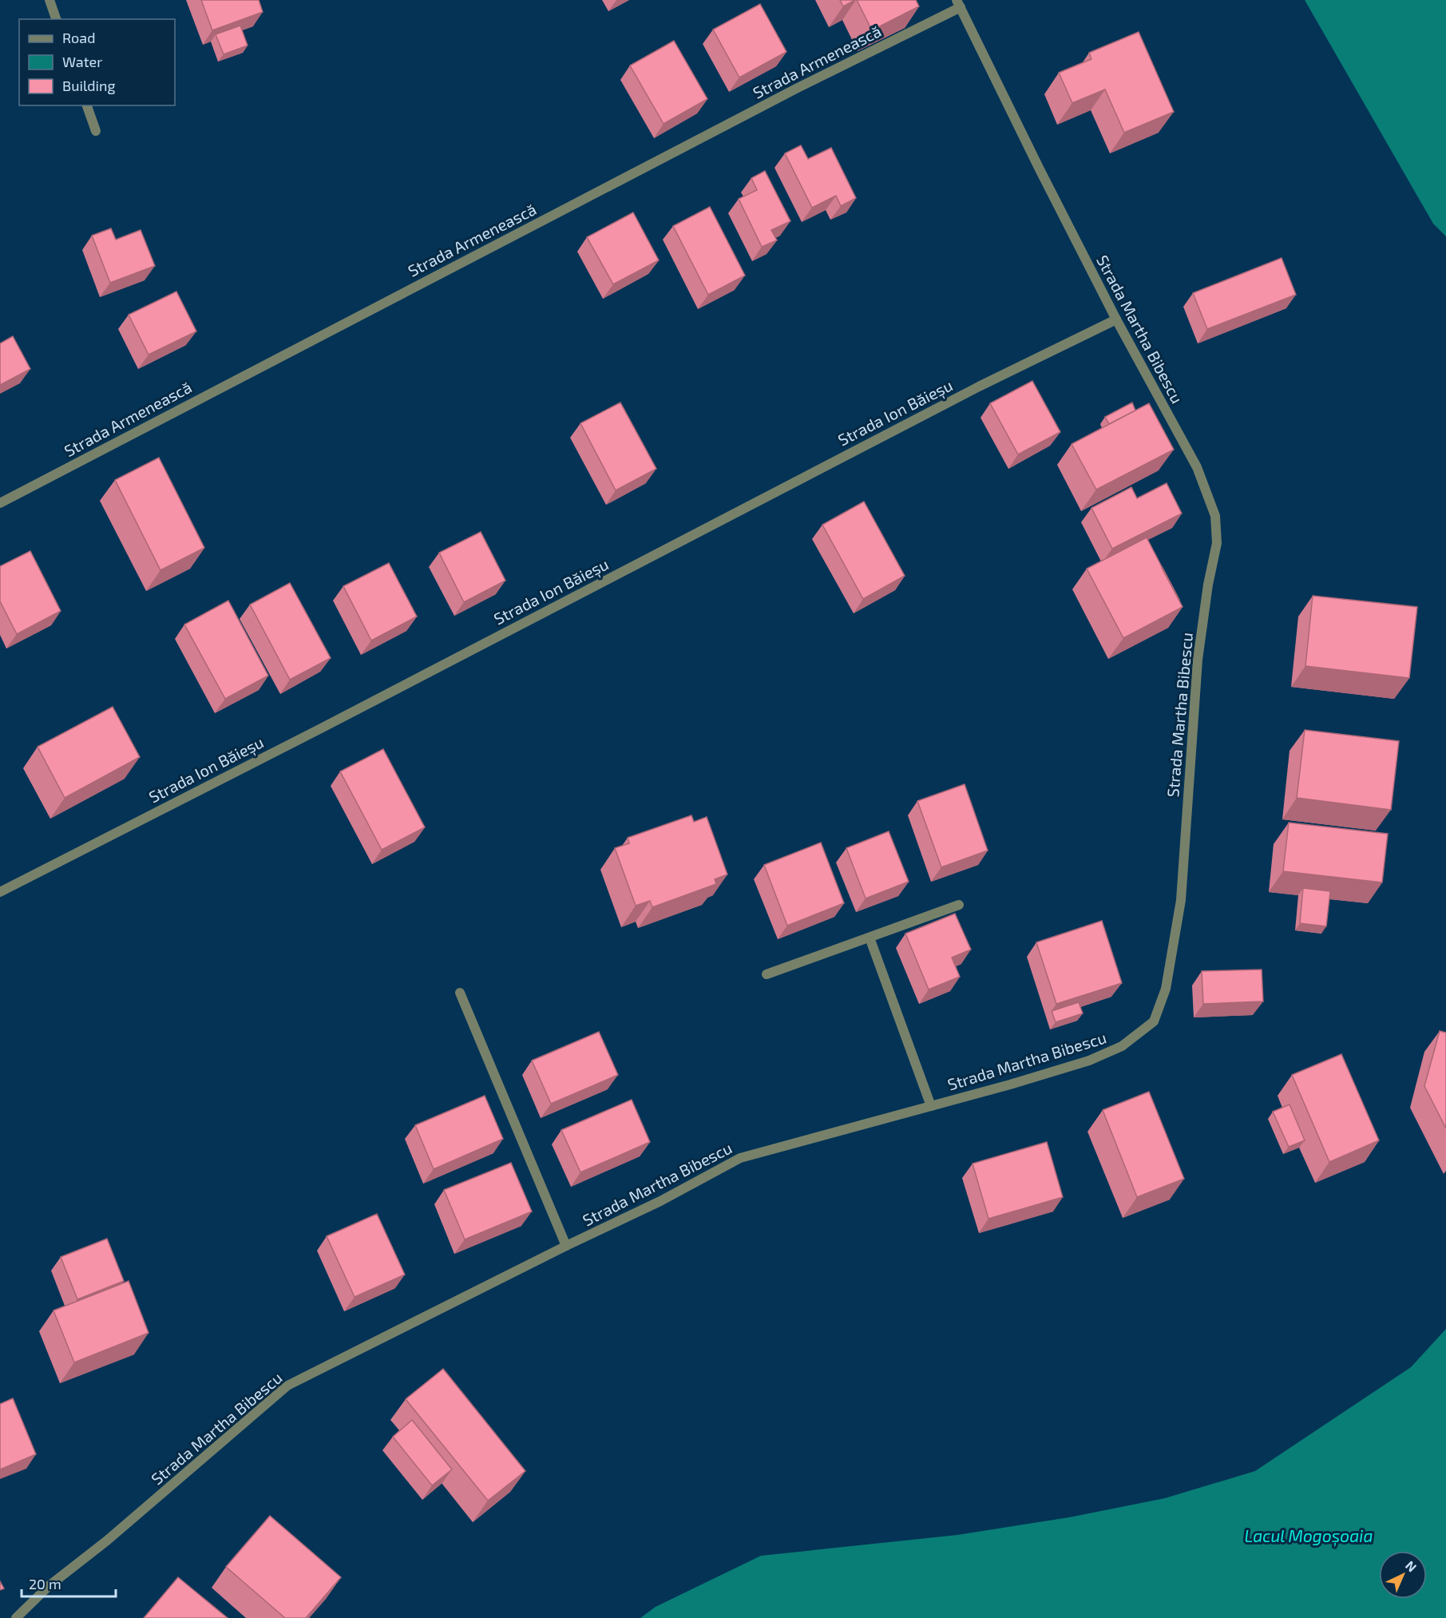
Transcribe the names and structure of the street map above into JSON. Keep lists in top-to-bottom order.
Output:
{
  "streets": {
    "street": ["Strada Armenească", "Strada Martha Bibescu", "Strada Ion Băieșu"]
  },
  "crossings": [
    ["Strada Armenească", "Strada Martha Bibescu"],
    ["Strada Martha Bibescu", "Strada Ion Băieșu"]
  ],
  "water": ["Lacul Mogoșoaia"],
  "legend": ["Road", "Water", "Building"],
  "scale_bar": "20 m",
  "north": "top right"
}
